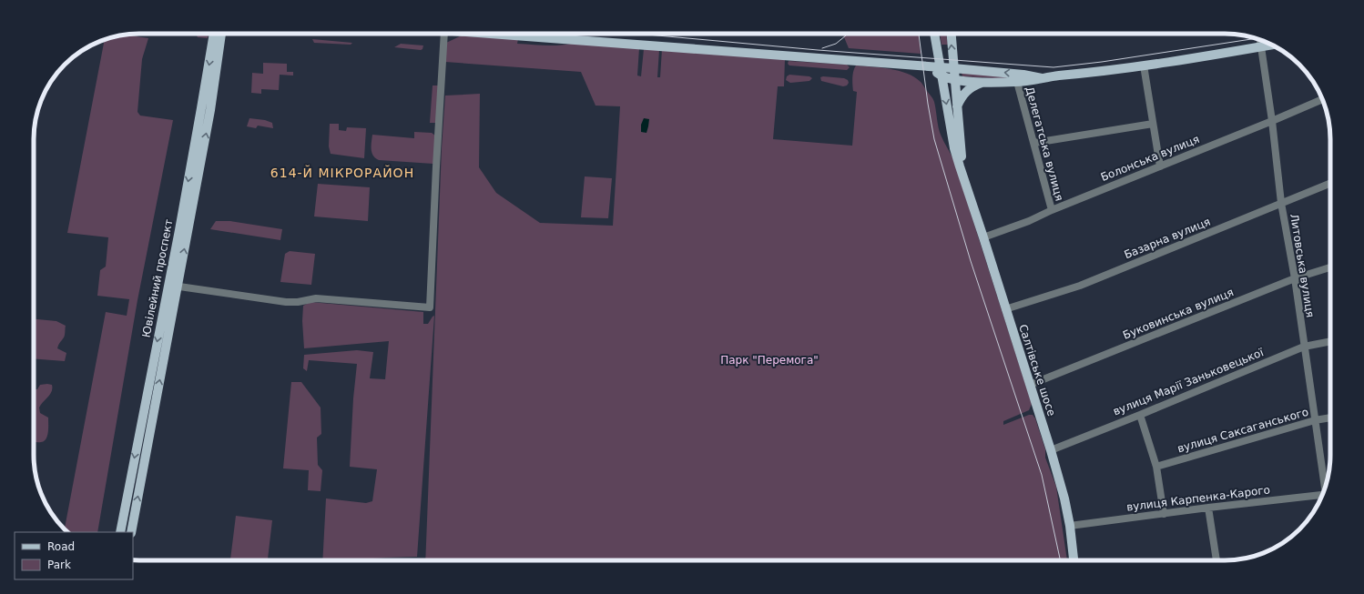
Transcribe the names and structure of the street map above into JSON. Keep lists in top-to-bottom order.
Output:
{
  "streets": {
    "main road": ["Ювілейний проспект", "Салтівське шосе"],
    "street": [
      "Делегатська вулиця",
      "Болонська вулиця",
      "Базарна вулиця",
      "Литовська вулиця",
      "Буковинська вулиця",
      "вулиця Марії Заньковецької",
      "вулиця Саксаганського",
      "вулиця Карпенка-Карого"
    ]
  },
  "crossings": [
    ["Делегатська вулиця", "Болонська вулиця"],
    ["Болонська вулиця", "Литовська вулиця"],
    ["Болонська вулиця", "Салтівське шосе"],
    ["Базарна вулиця", "Литовська вулиця"],
    ["Базарна вулиця", "Салтівське шосе"],
    ["Литовська вулиця", "Буковинська вулиця"],
    ["Литовська вулиця", "вулиця Марії Заньковецької"],
    ["Литовська вулиця", "вулиця Саксаганського"],
    ["Буковинська вулиця", "Салтівське шосе"],
    ["Салтівське шосе", "вулиця Марії Заньковецької"],
    ["Салтівське шосе", "вулиця Карпенка-Карого"]
  ],
  "districts": ["614-Й МІКРОРАЙОН"],
  "parks": ["Парк \"Перемога\""],
  "legend": ["Road", "Park"]
}
